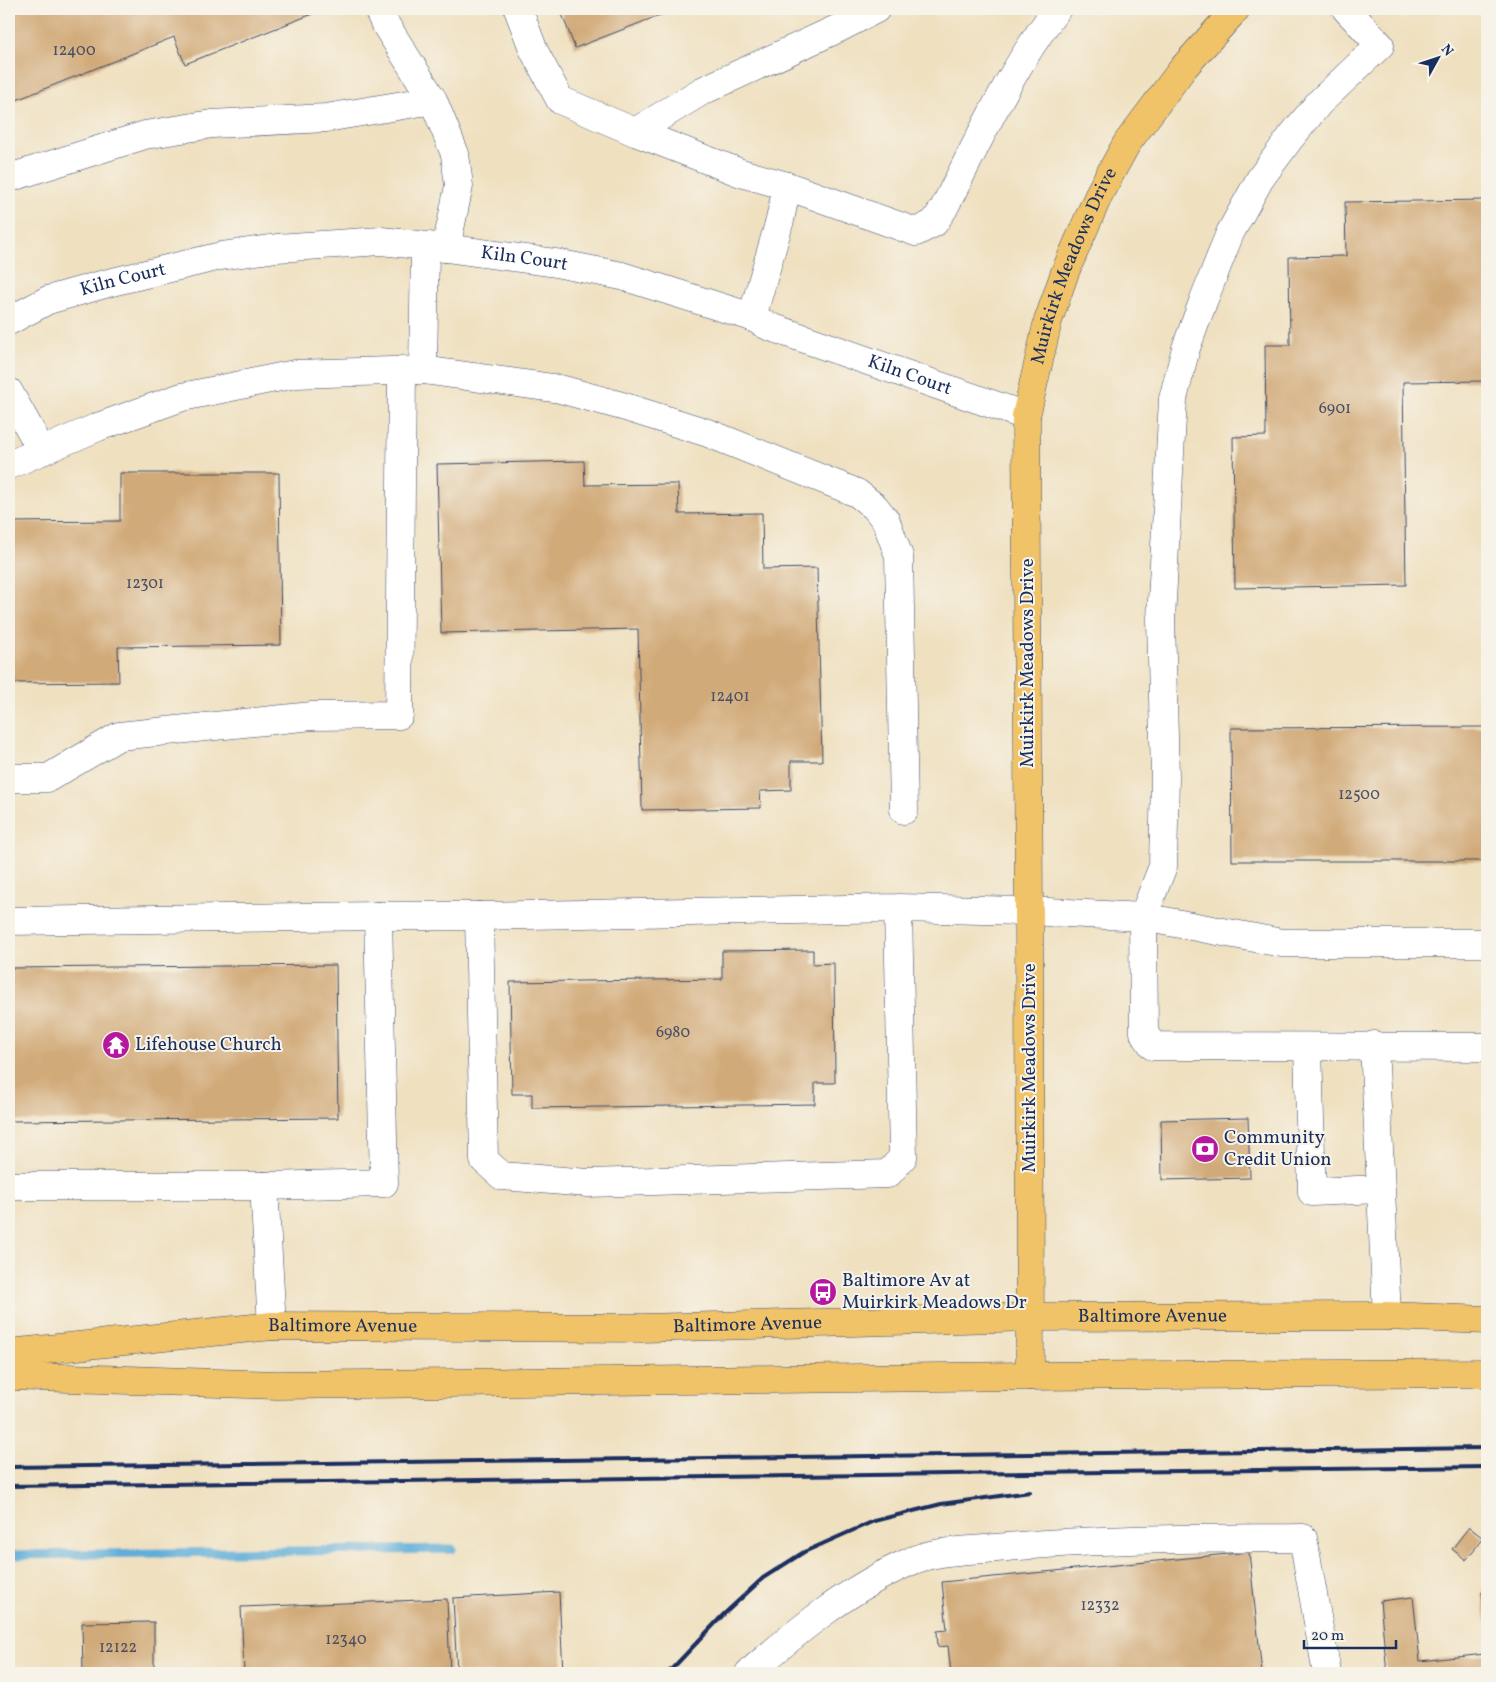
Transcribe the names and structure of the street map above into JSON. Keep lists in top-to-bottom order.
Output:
{
  "streets": {
    "main road": ["Muirkirk Meadows Drive", "Baltimore Avenue"],
    "street": ["Kiln Court"]
  },
  "crossings": [
    ["Kiln Court", "Muirkirk Meadows Drive"],
    ["Muirkirk Meadows Drive", "Baltimore Avenue"]
  ],
  "places": {
    "temple": ["Lifehouse Church"],
    "bank": ["Community Credit Union"],
    "bus stop": ["Baltimore Av at Muirkirk Meadows Dr"]
  },
  "house_numbers": [
    "12400",
    "6901",
    "12301",
    "12401",
    "12500",
    "6980",
    "12332",
    "12340",
    "12122"
  ],
  "scale_bar": "20 m",
  "north": "top right"
}
